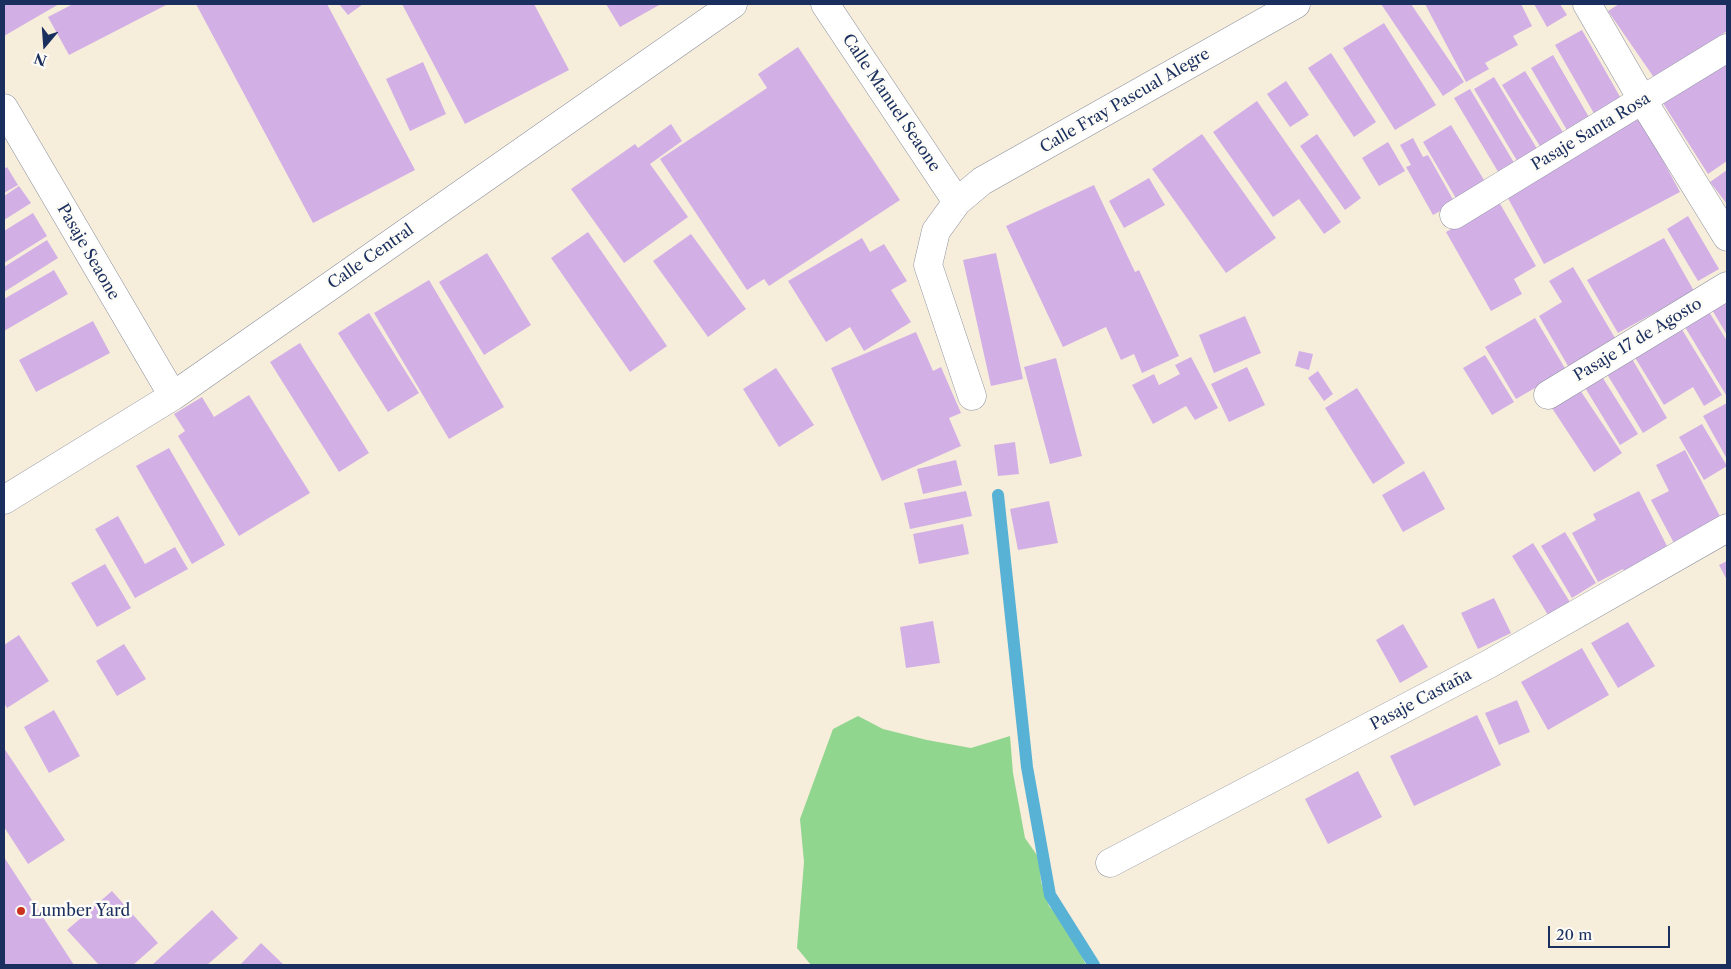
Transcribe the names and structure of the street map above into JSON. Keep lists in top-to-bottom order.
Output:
{
  "streets": {
    "street": [
      "Calle Fray Pascual Alegre",
      "Calle Manuel Seaone",
      "Pasaje Santa Rosa",
      "Pasaje Seaone",
      "Calle Central",
      "Pasaje 17 de Agosto",
      "Pasaje Castaña"
    ]
  },
  "crossings": [
    ["Calle Fray Pascual Alegre", "Calle Manuel Seaone"],
    ["Pasaje Seaone", "Calle Central"]
  ],
  "places": ["Lumber Yard"],
  "scale_bar": "20 m",
  "north": "bottom"
}
